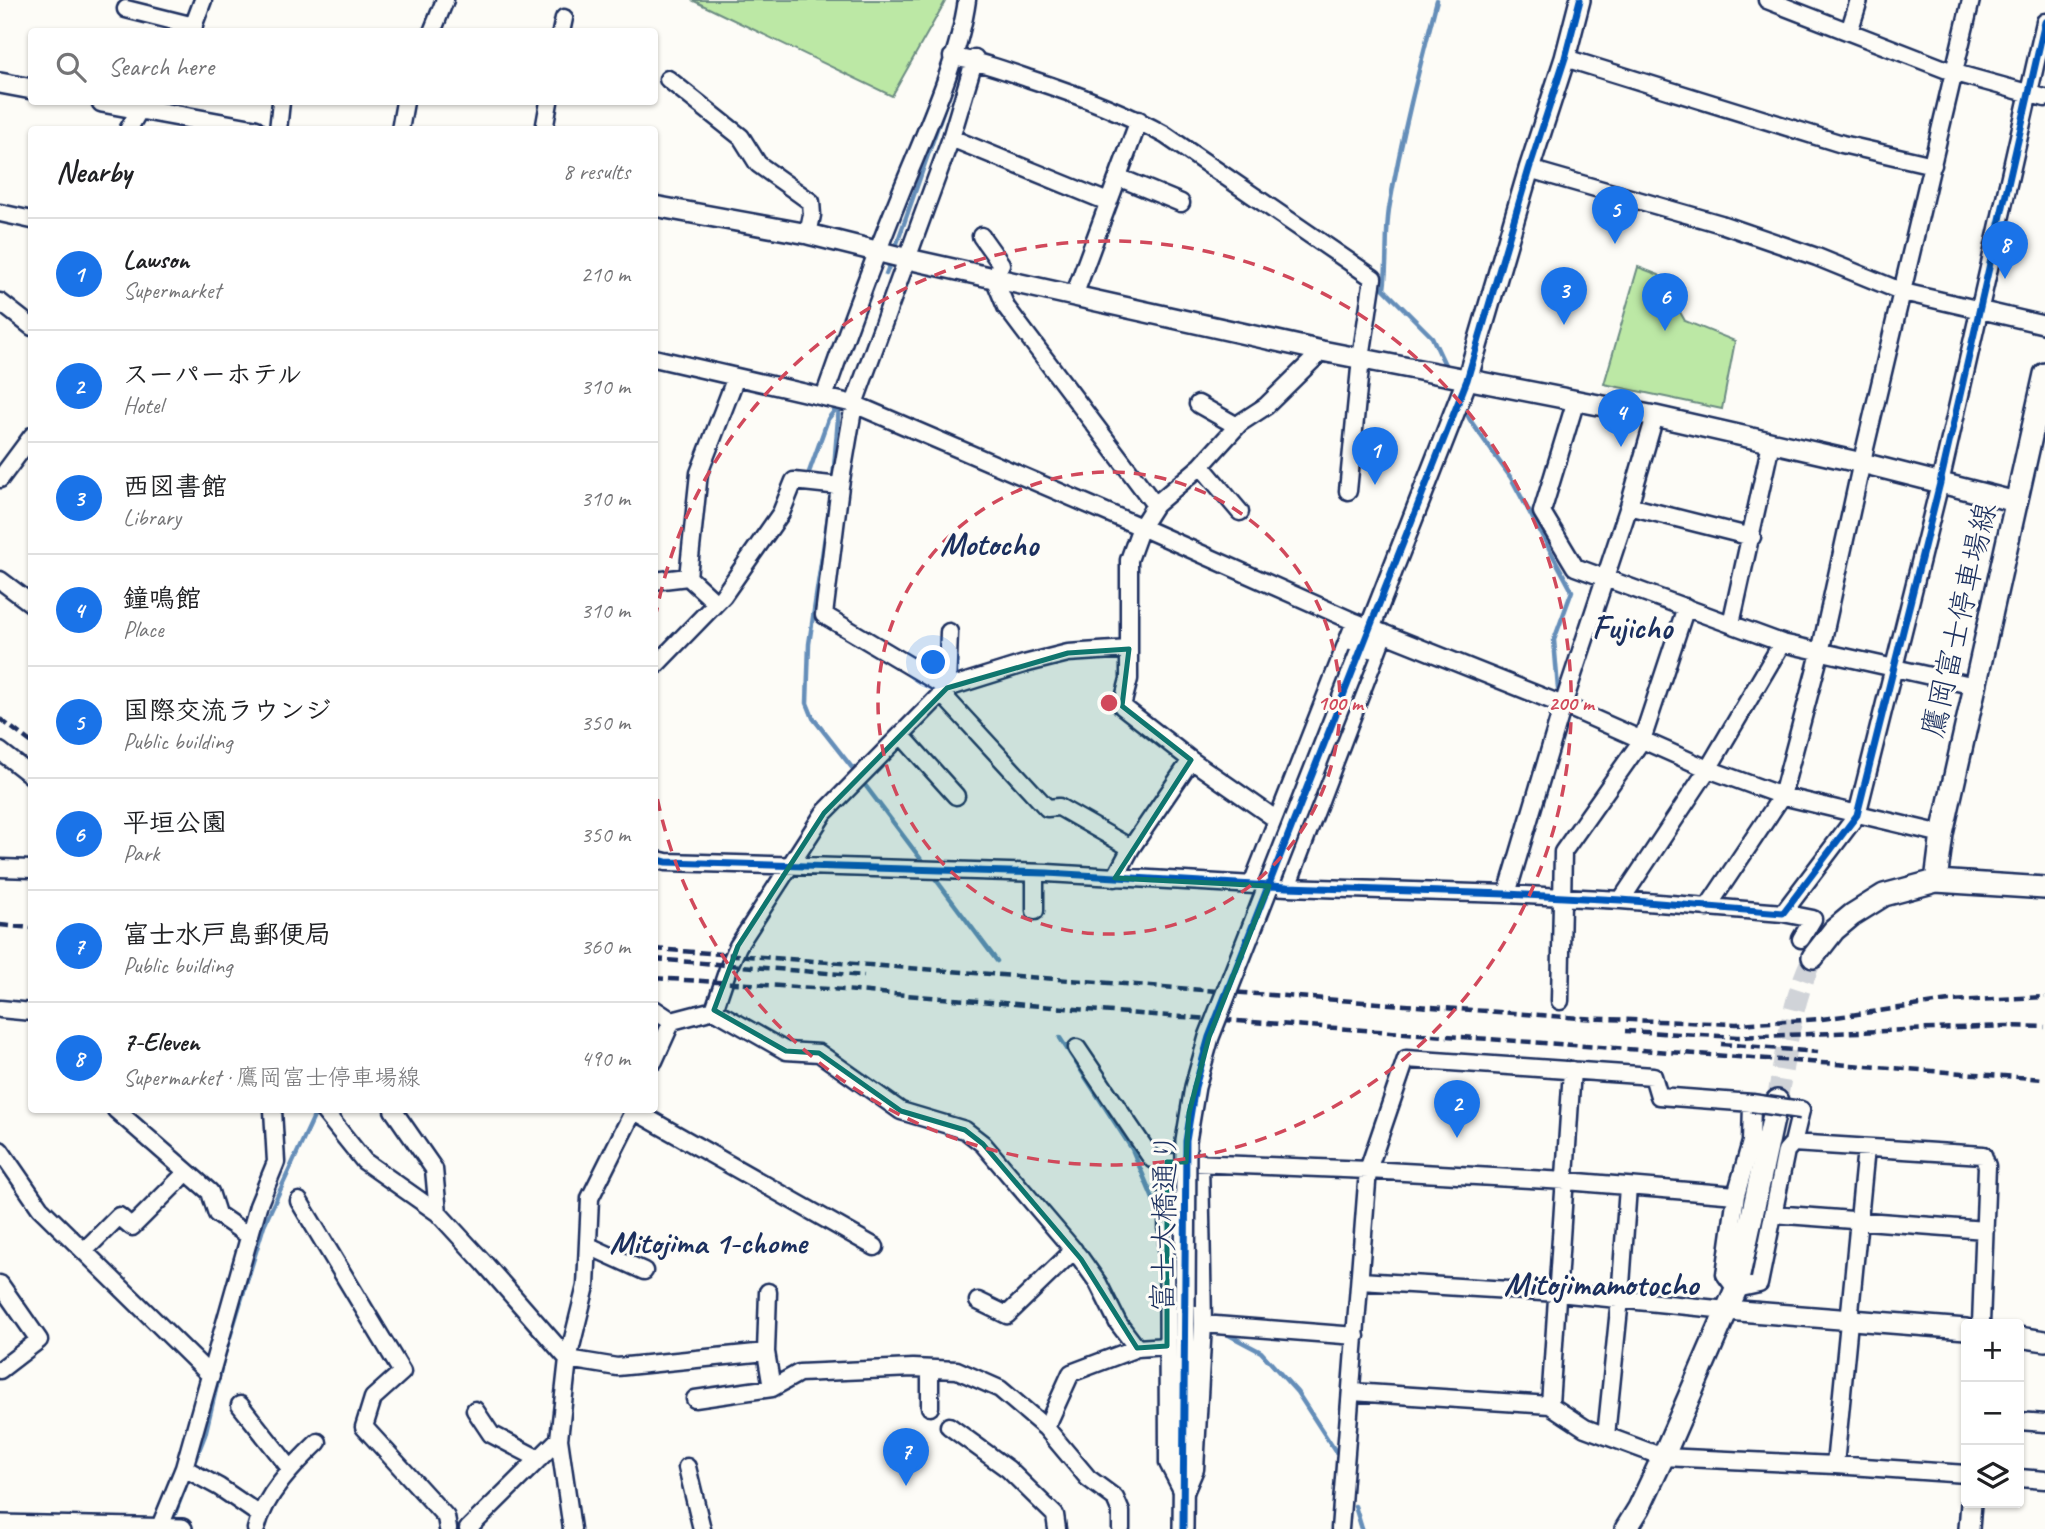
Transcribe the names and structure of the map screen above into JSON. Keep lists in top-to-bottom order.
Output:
{
  "streets": {
    "main road": ["鷹岡富士停車場線"],
    "street": ["富士大橋通り"]
  },
  "districts": [
    "Motocho",
    "Fujicho",
    "Mitojima 1-chome",
    "Mitojimamotocho"
  ],
  "page": {
    "search": "Search here",
    "heading": ["Nearby", "8 results"],
    "pins": [
      "5",
      "8",
      "3",
      "6",
      "4",
      "1",
      "2",
      "7"
    ],
    "list": [
      {
        "mark": "1",
        "name": "Lawson",
        "note": "Supermarket",
        "value": "210 m"
      },
      {
        "mark": "2",
        "name": "スーパーホテル",
        "note": "Hotel",
        "value": "310 m"
      },
      {
        "mark": "3",
        "name": "西図書館",
        "note": "Library",
        "value": "310 m"
      },
      {
        "mark": "4",
        "name": "鐘鳴館",
        "note": "Place",
        "value": "310 m"
      },
      {
        "mark": "5",
        "name": "国際交流ラウンジ",
        "note": "Public building",
        "value": "350 m"
      },
      {
        "mark": "6",
        "name": "平垣公園",
        "note": "Park",
        "value": "350 m"
      },
      {
        "mark": "7",
        "name": "富士水戸島郵便局",
        "note": "Public building",
        "value": "360 m"
      },
      {
        "mark": "8",
        "name": "7-Eleven",
        "note": "Supermarket · 鷹岡富士停車場線",
        "value": "490 m"
      }
    ],
    "map_buttons": ["+", "−"]
  },
  "rings": ["100 m", "200 m"]
}
